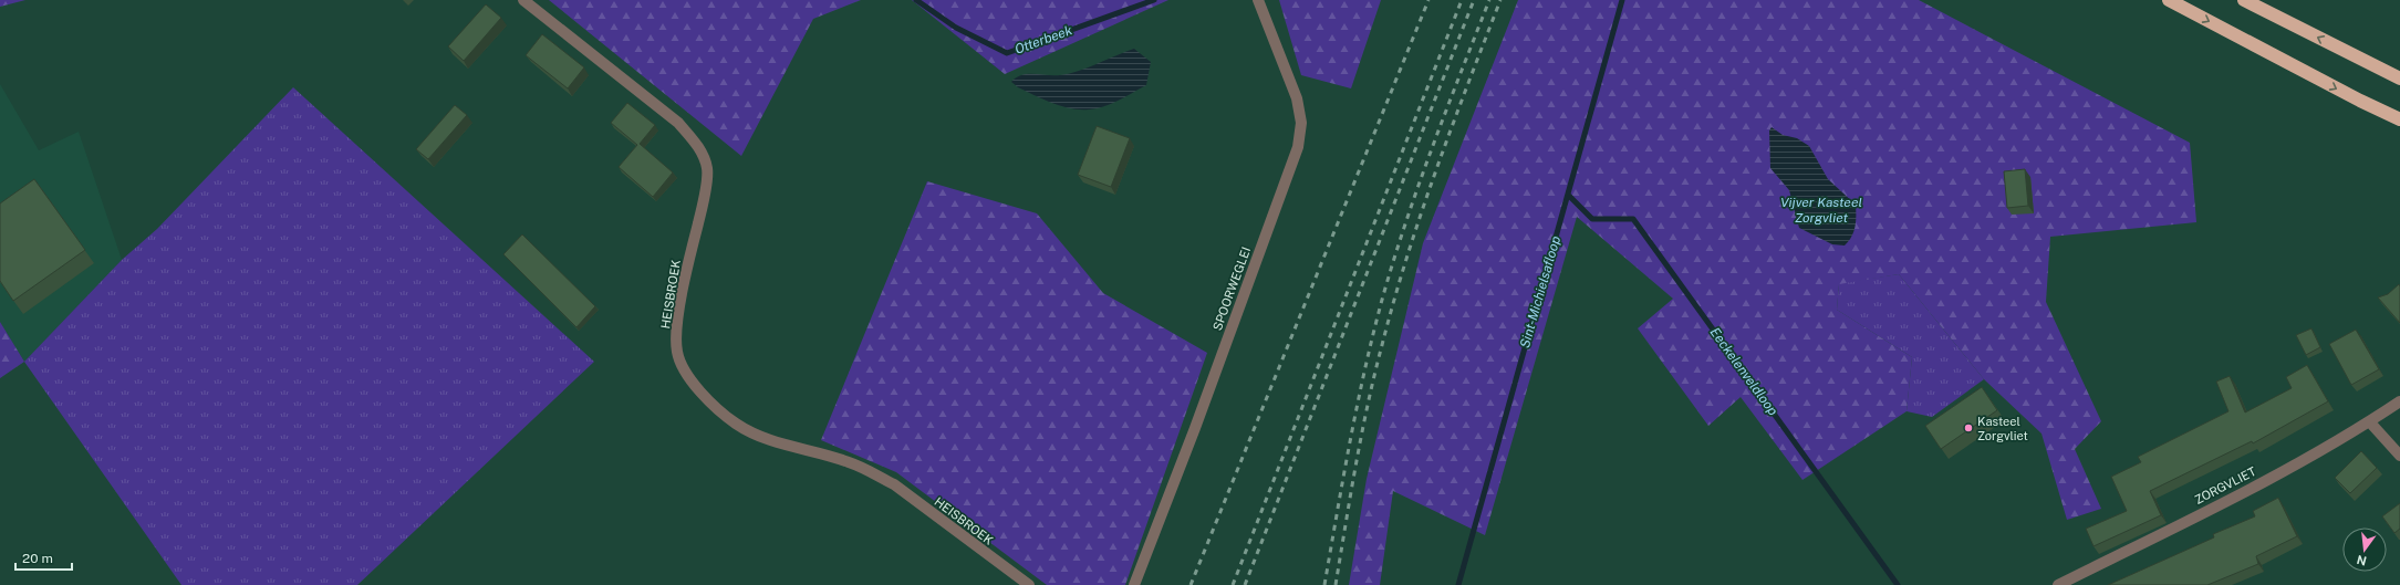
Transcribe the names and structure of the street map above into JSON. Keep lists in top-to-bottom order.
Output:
{
  "streets": {
    "street": ["SPOORWEGLEI", "HEISBROEK", "ZORGVLIET"]
  },
  "water": [
    "Otterbeek",
    "Vijver Kasteel Zorgvliet",
    "Sint-Michielsafloop",
    "Eeckelenveldloop"
  ],
  "places": ["Kasteel Zorgvliet"],
  "scale_bar": "20 m",
  "north": "bottom"
}
